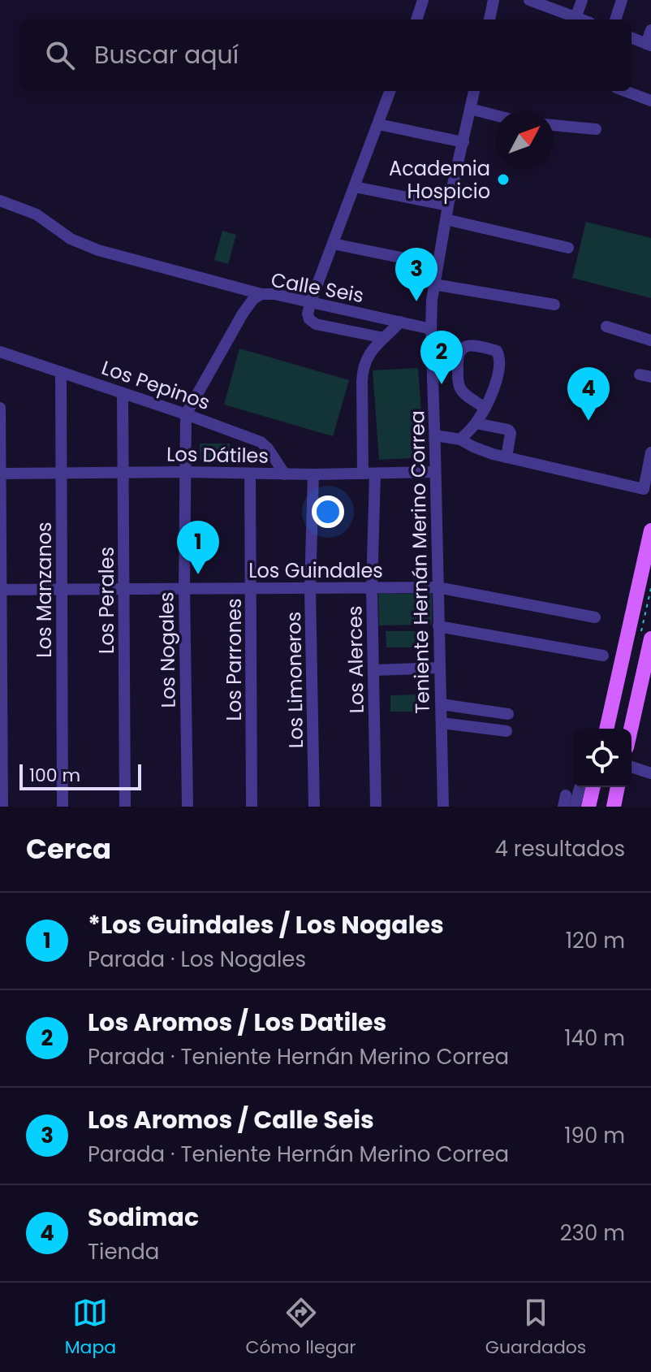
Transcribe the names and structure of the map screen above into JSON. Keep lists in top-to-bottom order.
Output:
{
  "streets": {
    "street": [
      "Calle Seis",
      "Los Pepinos",
      "Los Dátiles",
      "Teniente Hernán Merino Correa",
      "Los Guindales",
      "Los Manzanos",
      "Los Perales",
      "Los Nogales",
      "Los Parrones",
      "Los Alerces",
      "Los Limoneros"
    ]
  },
  "crossings": [
    ["Calle Seis", "Los Pepinos"],
    ["Calle Seis", "Teniente Hernán Merino Correa"],
    ["Calle Seis", "Los Nogales"],
    ["Calle Seis", "Los Alerces"],
    ["Los Pepinos", "Los Dátiles"],
    ["Los Pepinos", "Los Manzanos"],
    ["Los Pepinos", "Los Perales"],
    ["Los Pepinos", "Los Nogales"],
    ["Los Dátiles", "Teniente Hernán Merino Correa"],
    ["Los Dátiles", "Los Manzanos"],
    ["Los Dátiles", "Los Perales"],
    ["Los Dátiles", "Los Nogales"],
    ["Los Dátiles", "Los Parrones"],
    ["Los Dátiles", "Los Alerces"],
    ["Los Dátiles", "Los Limoneros"],
    ["Teniente Hernán Merino Correa", "Los Guindales"],
    ["Los Guindales", "Los Manzanos"],
    ["Los Guindales", "Los Perales"],
    ["Los Guindales", "Los Nogales"],
    ["Los Guindales", "Los Parrones"],
    ["Los Guindales", "Los Alerces"],
    ["Los Guindales", "Los Limoneros"]
  ],
  "places": ["Academia Hospicio"],
  "scale_bar": "100 m",
  "north": "top right",
  "page": {
    "search": "Buscar aquí",
    "pins": [
      "3",
      "2",
      "4",
      "1"
    ],
    "scale": "100 m",
    "heading": ["Cerca", "4 resultados"],
    "list": [
      {
        "mark": "1",
        "name": "*Los Guindales / Los Nogales",
        "note": "Parada · Los Nogales",
        "value": "120 m"
      },
      {
        "mark": "2",
        "name": "Los Aromos / Los Datiles",
        "note": "Parada · Teniente Hernán Merino Correa",
        "value": "140 m"
      },
      {
        "mark": "3",
        "name": "Los Aromos / Calle Seis",
        "note": "Parada · Teniente Hernán Merino Correa",
        "value": "190 m"
      },
      {
        "mark": "4",
        "name": "Sodimac",
        "note": "Tienda",
        "value": "230 m"
      }
    ],
    "nav": ["Mapa", "Cómo llegar", "Guardados"]
  }
}
